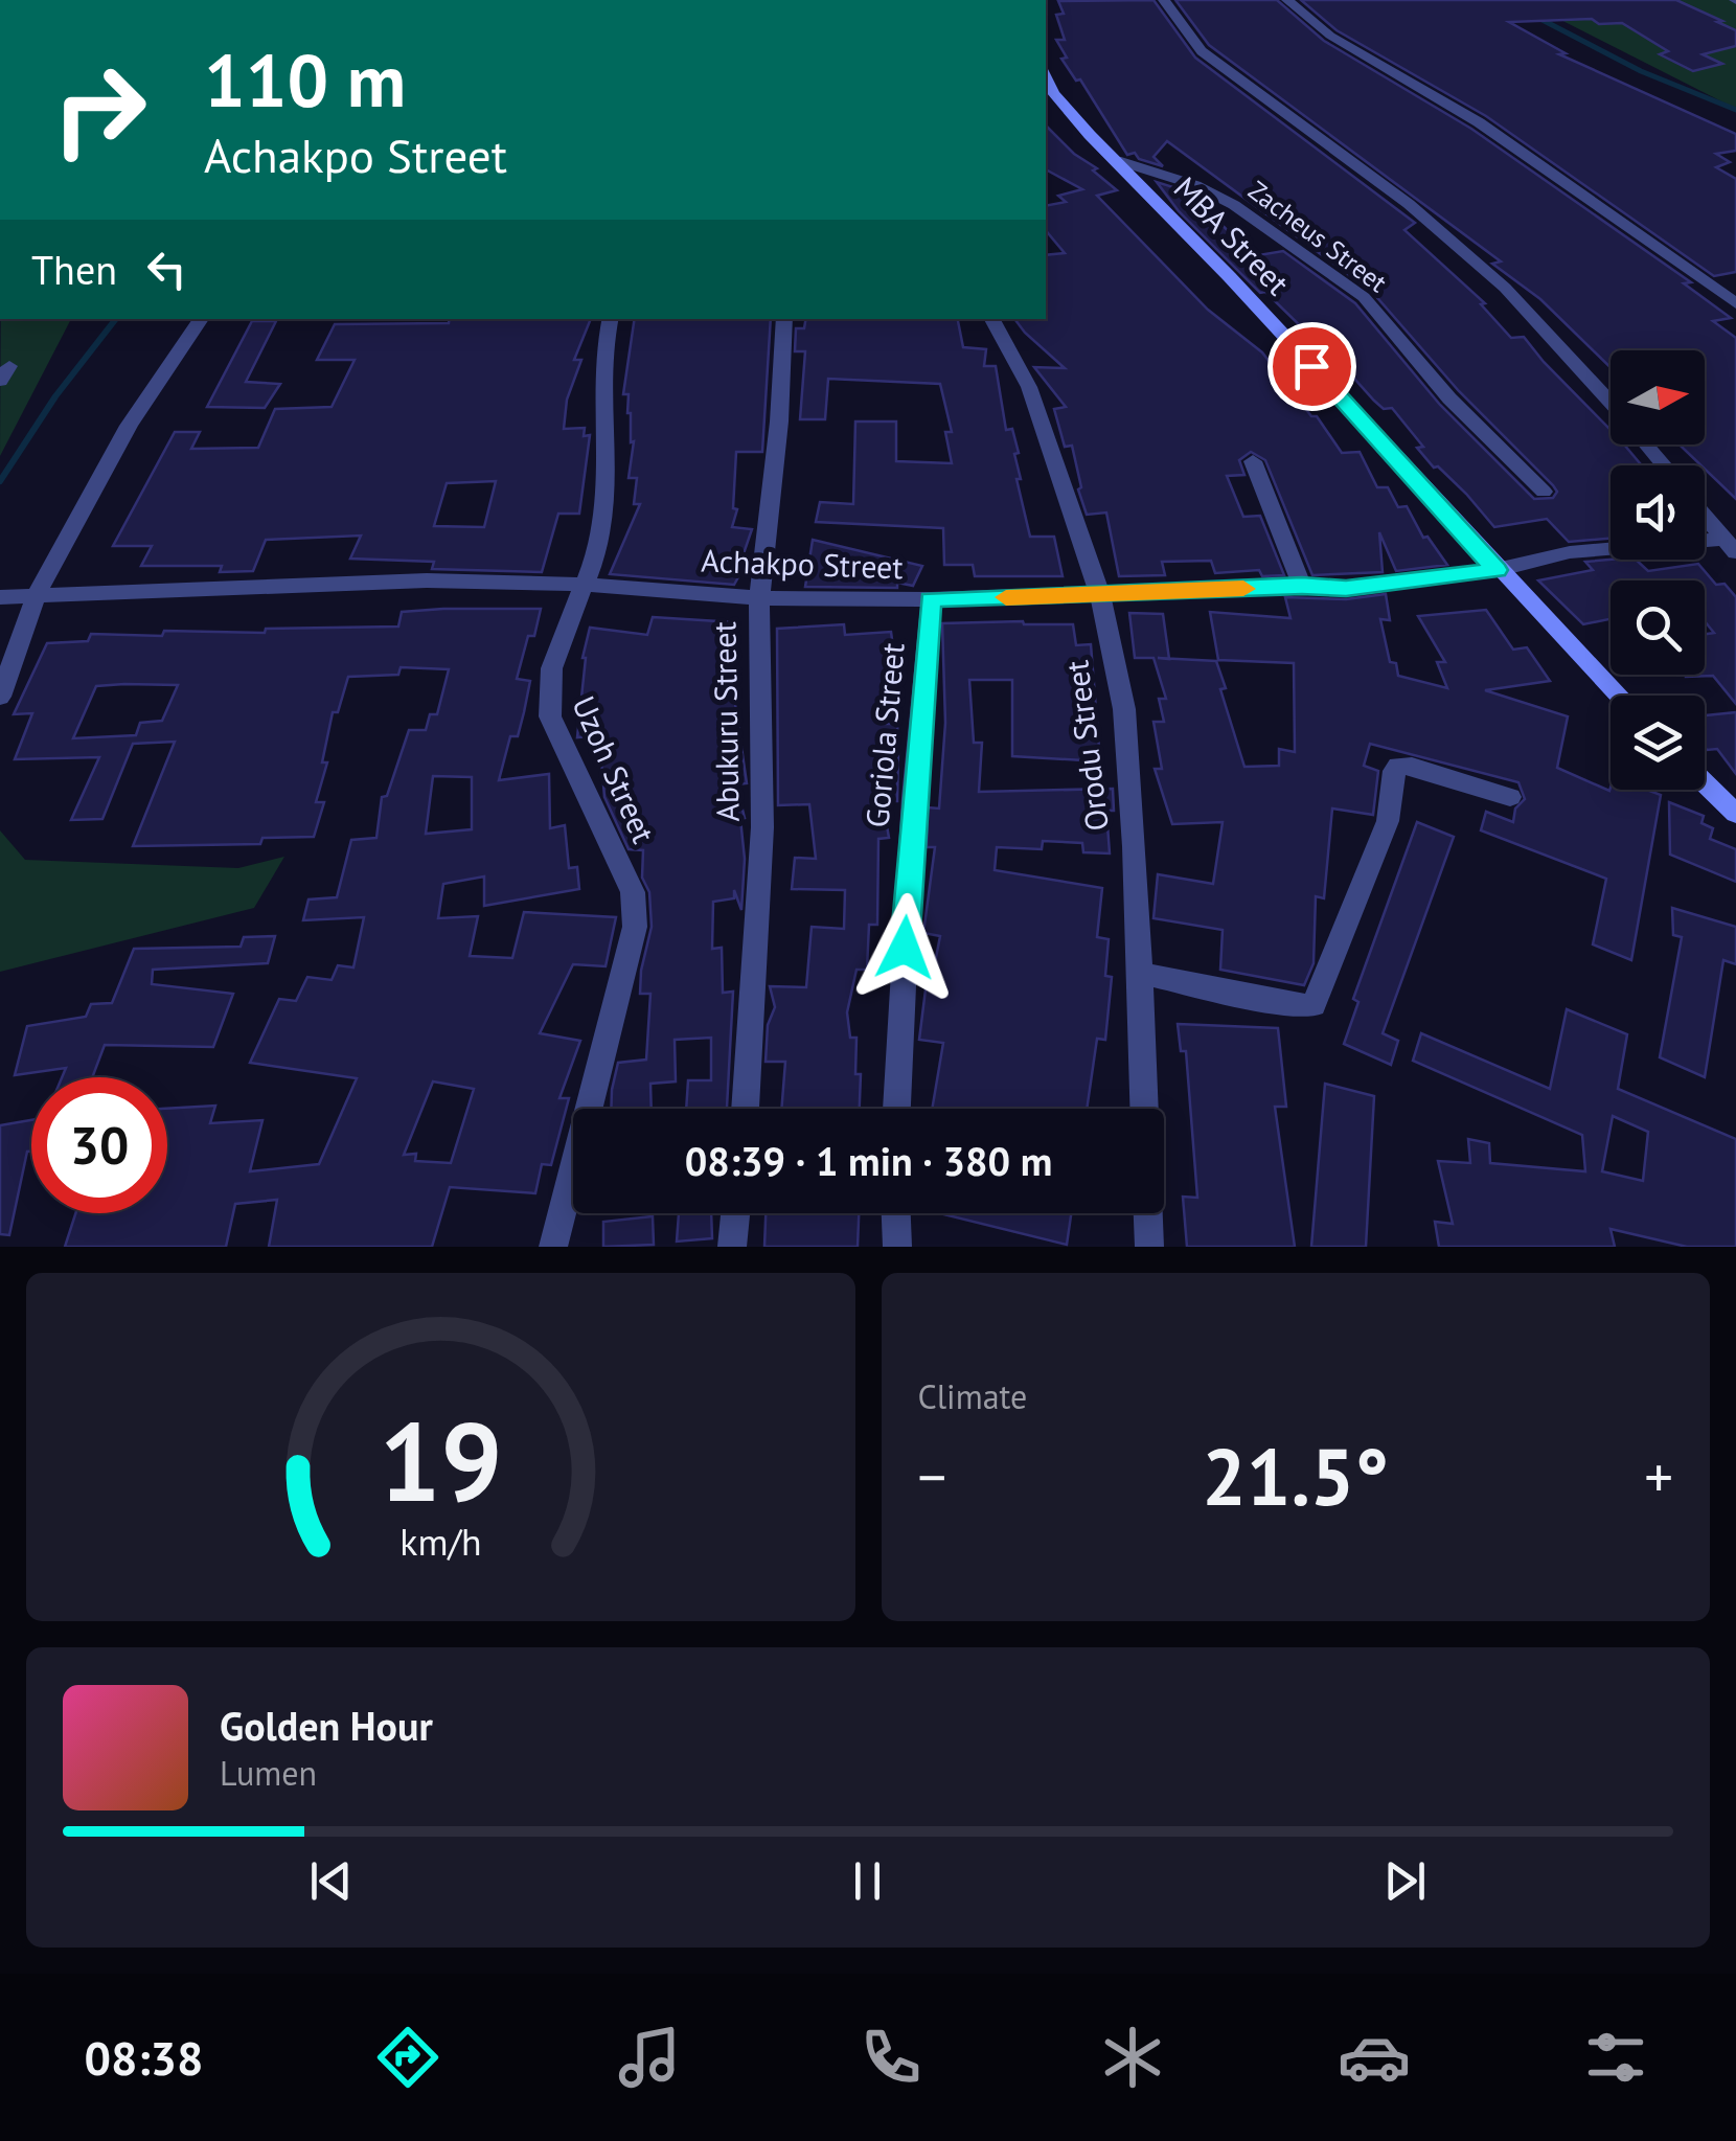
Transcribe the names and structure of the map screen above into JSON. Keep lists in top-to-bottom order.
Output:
{
  "streets": {
    "street": [
      "MBA Street",
      "Zacheus Street",
      "Achakpo Street",
      "Abukuru Street",
      "Goriola Street",
      "Orodu Street",
      "Uzoh Street"
    ]
  },
  "crossings": [
    ["MBA Street", "Zacheus Street"],
    ["MBA Street", "Achakpo Street"],
    ["Achakpo Street", "Abukuru Street"],
    ["Achakpo Street", "Goriola Street"],
    ["Achakpo Street", "Orodu Street"],
    ["Achakpo Street", "Uzoh Street"]
  ],
  "north": "right",
  "page": {
    "turn": ["110 m", "Achakpo Street"],
    "then": "Then",
    "limit": "30",
    "trip": "08:39 · 1 min · 380 m",
    "tile": "Climate",
    "heat": ["−", "21.5°", "+"],
    "song": ["Golden Hour", "Lumen"],
    "tabs": "08:38",
    "gauge": ["19", "km/h"]
  }
}
